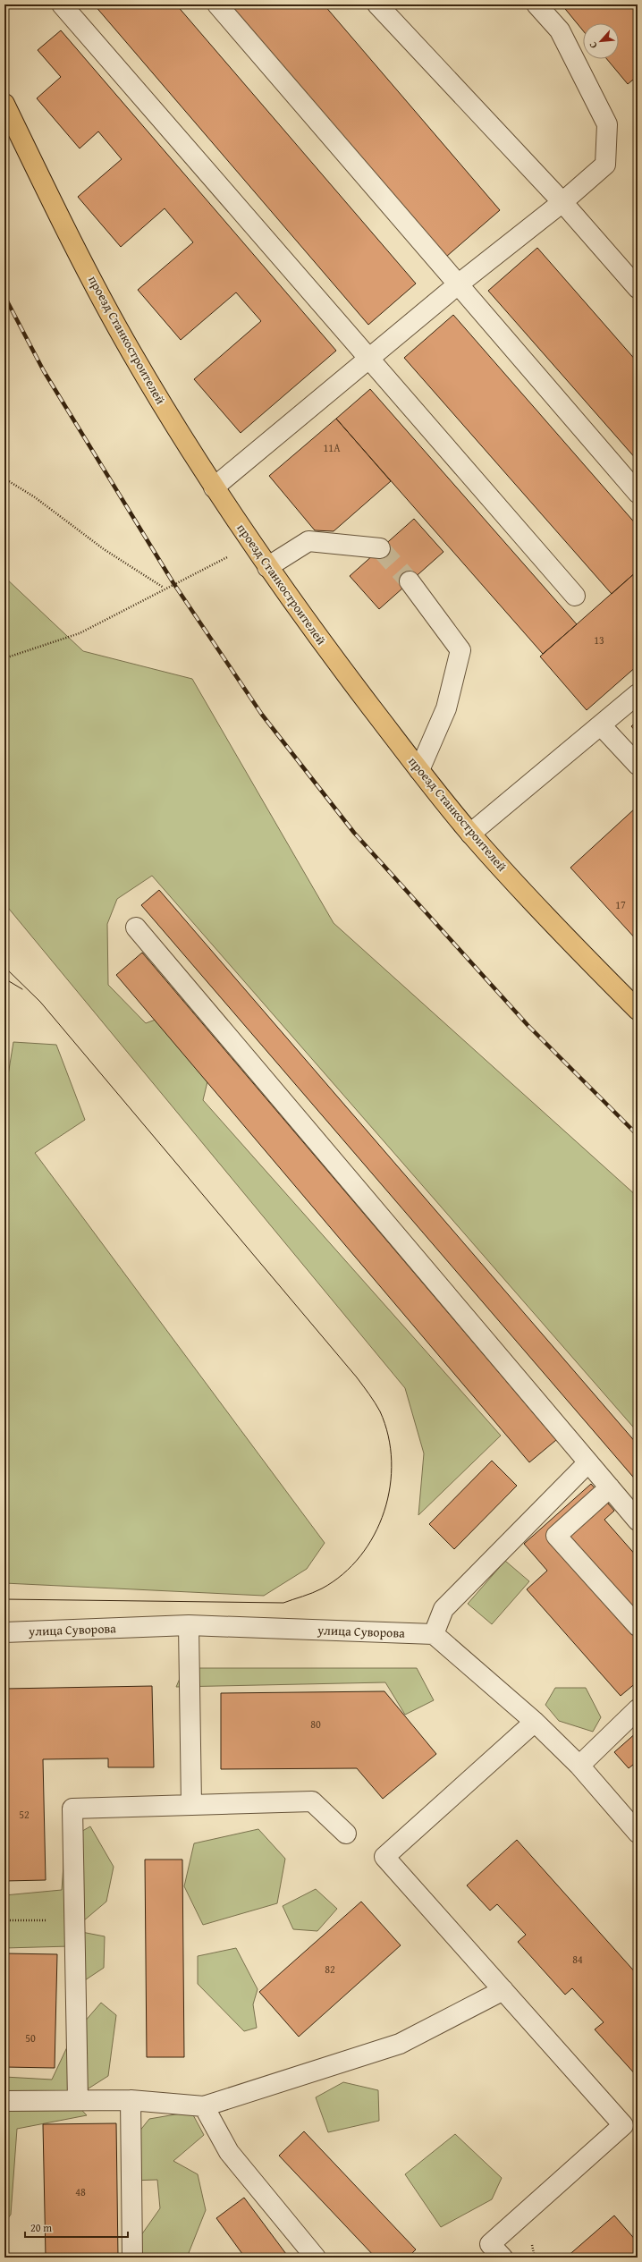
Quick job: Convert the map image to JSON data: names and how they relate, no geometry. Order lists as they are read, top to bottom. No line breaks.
{"streets":{"main road":["проезд Станкостроителей"],"street":["улица Суворова"]},"house_numbers":["11А","13","17","80","52","84","82","50","48"],"scale_bar":"20 m","north":"bottom left"}
